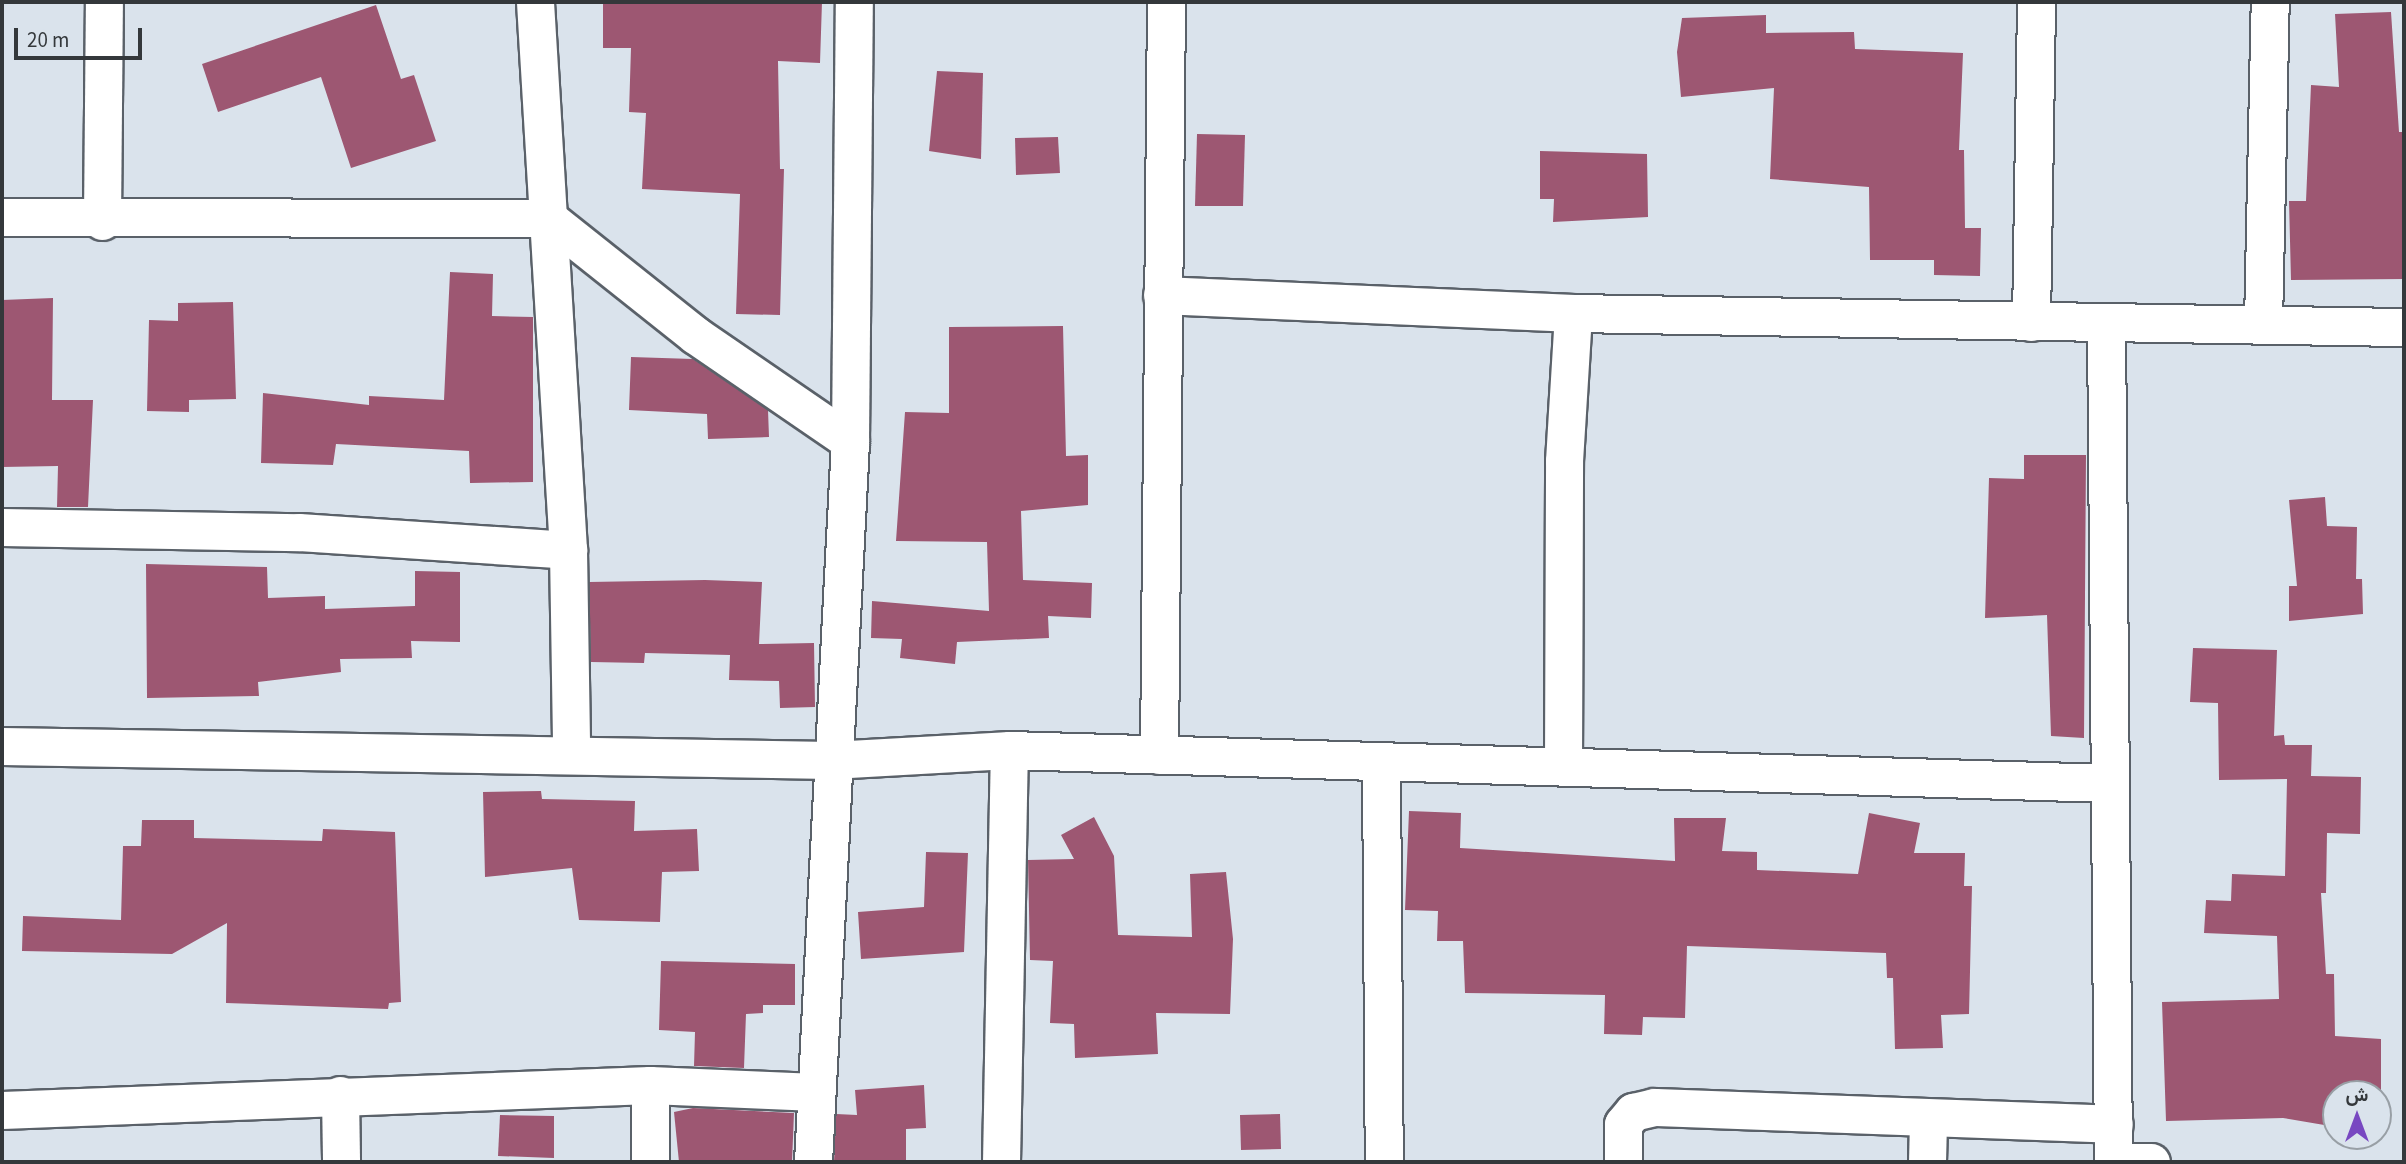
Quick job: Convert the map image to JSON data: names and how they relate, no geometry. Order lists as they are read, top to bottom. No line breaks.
{"scale_bar":"20 m","north":"top"}
